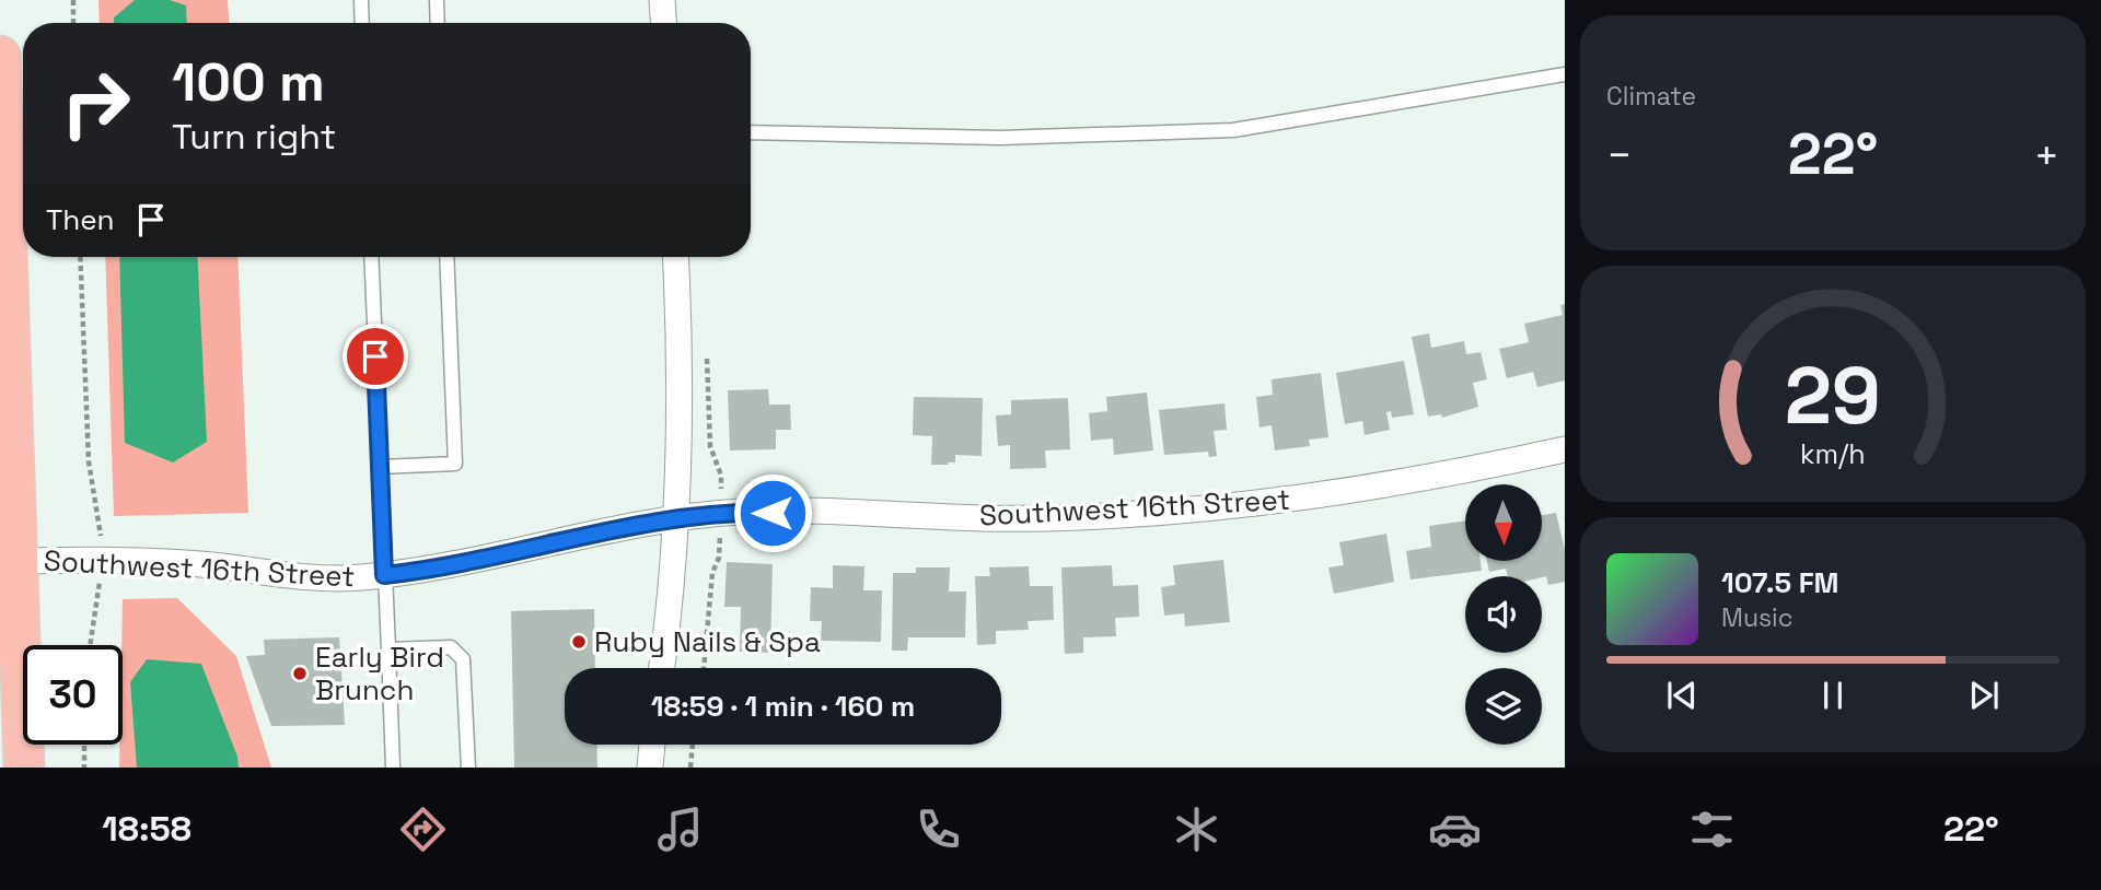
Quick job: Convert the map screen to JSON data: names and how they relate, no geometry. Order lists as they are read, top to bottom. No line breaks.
{"streets":{"street":["Southwest 16th Street"]},"places":["Ruby Nails & Spa","Early Bird Brunch"],"north":"bottom","page":{"tile":"Climate","turn":["100 m","Turn right"],"heat":["−","22°","+"],"then":"Then","song":["107.5 FM","Music"],"limit":"30","trip":"18:59 · 1 min · 160 m","tabs":["18:58","22°"],"gauge":["29","km/h"]}}
